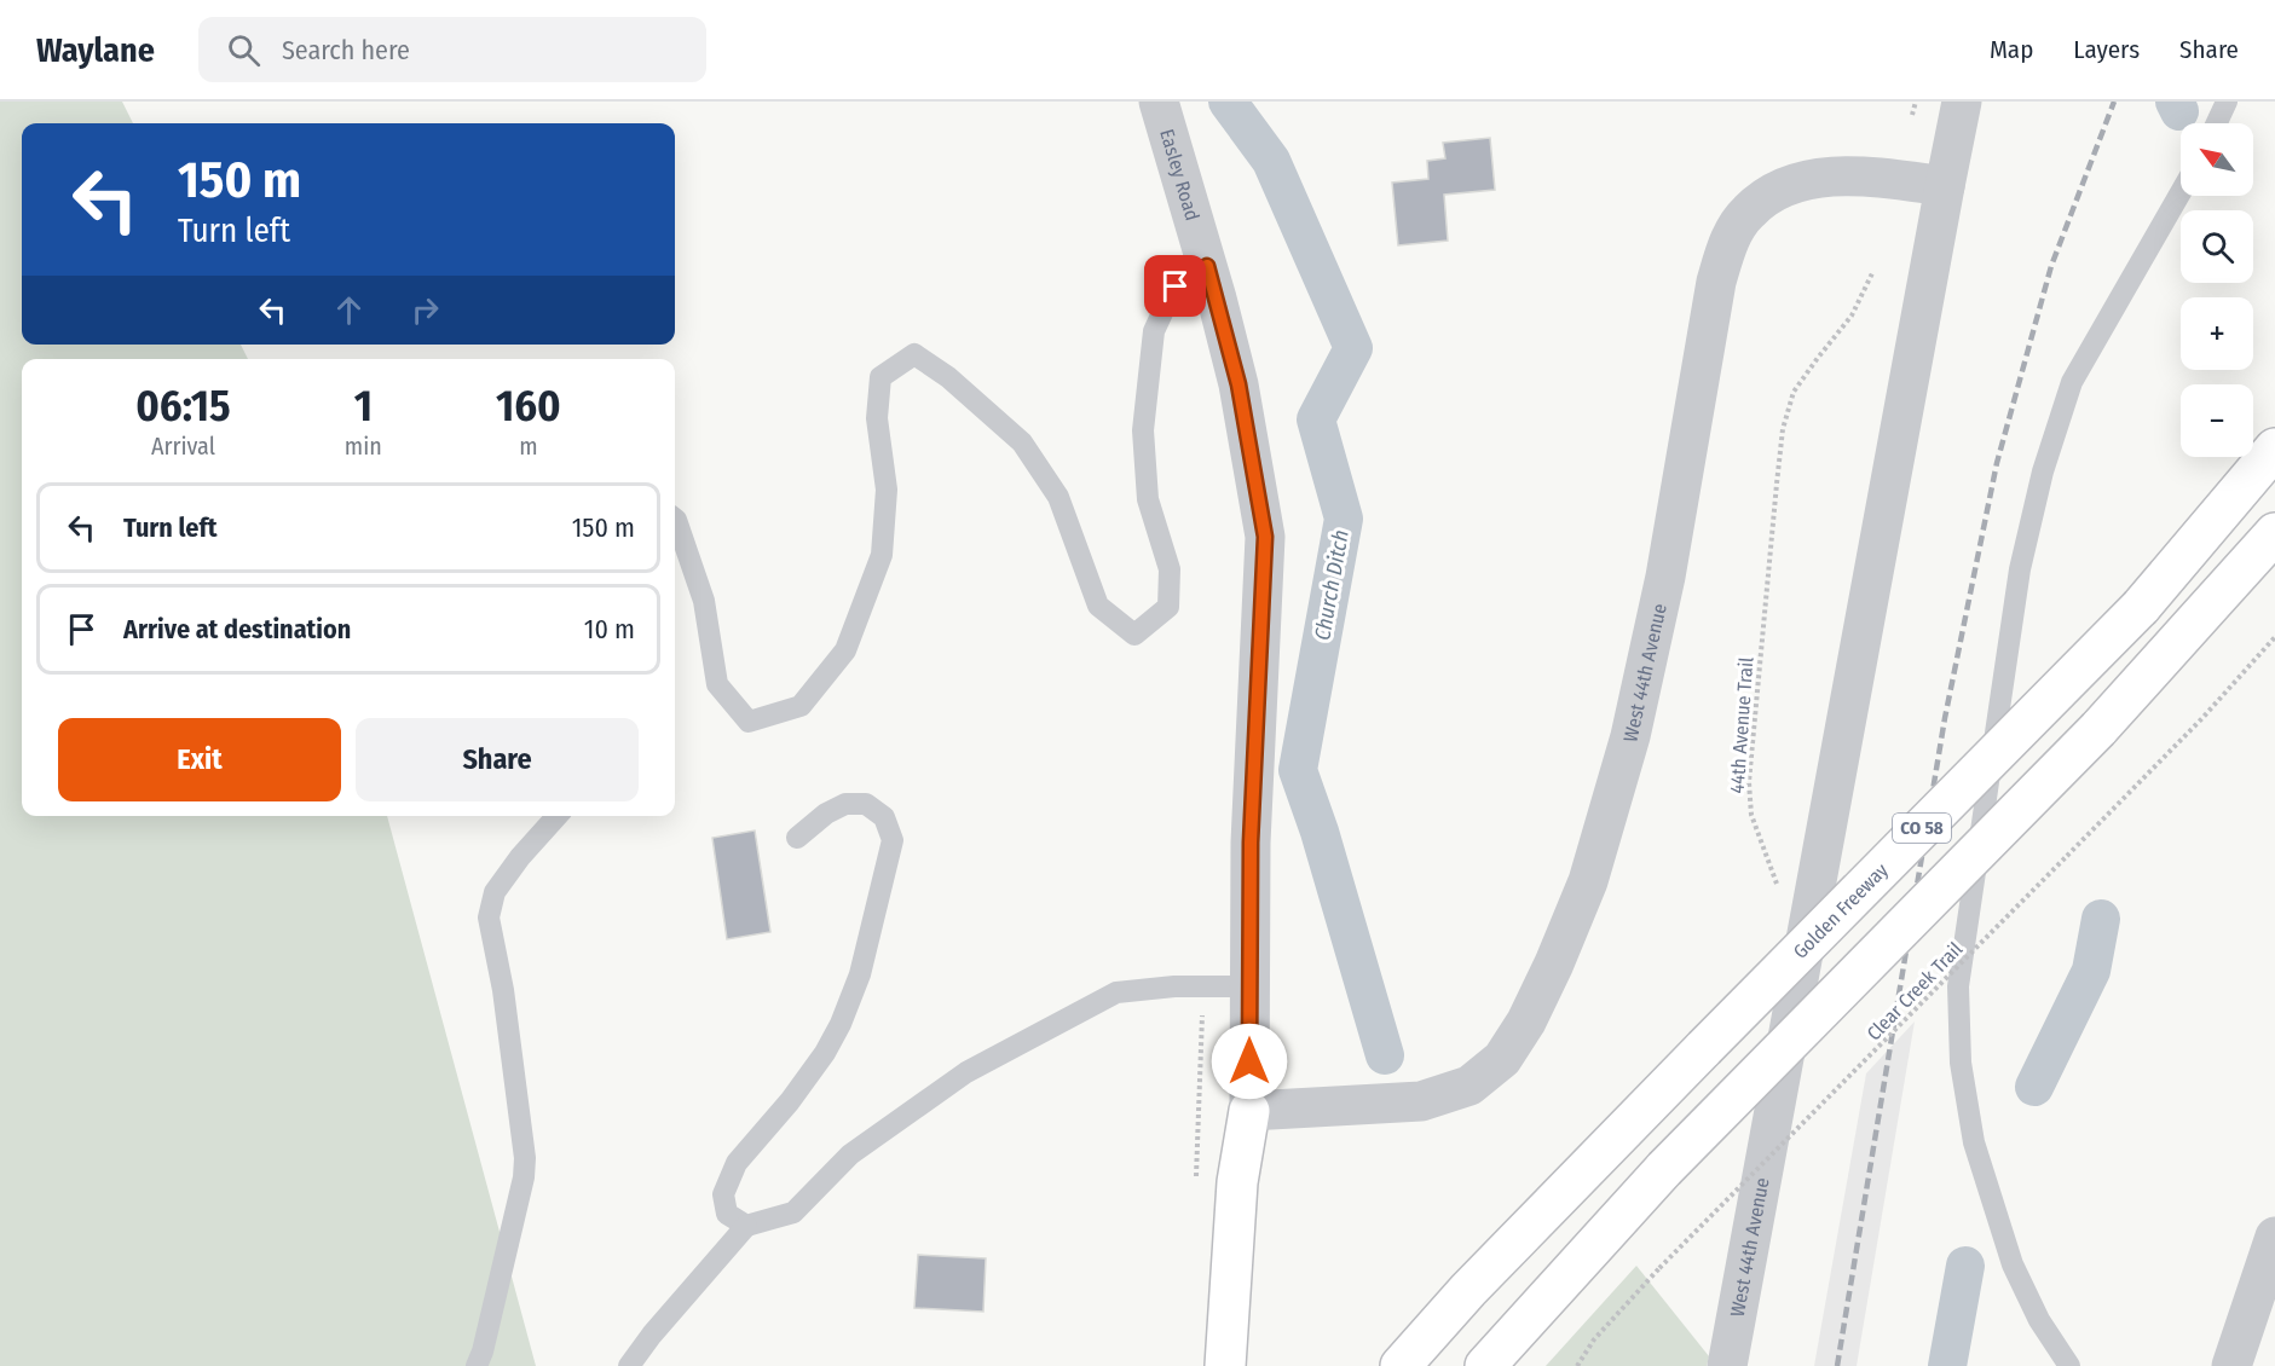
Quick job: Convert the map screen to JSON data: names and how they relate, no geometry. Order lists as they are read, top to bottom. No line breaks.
{"streets":{"highway":["CO 58","Golden Freeway"],"street":["Easley Road","West 44th Avenue"],"path":["44th Avenue Trail","Clear Creek Trail"]},"crossings":[["Easley Road","West 44th Avenue"]],"water":["Church Ditch"],"north":"top left","page":{"header":"Waylane","search":"Search here","nav":["Map","Layers","Share"],"map_buttons":["+","−"],"turn":["150 m","Turn left"],"eta":["06:15","Arrival","1","min","160","m"],"list":[{"name":"Turn left","value":"150 m"},{"name":"Arrive at destination","value":"10 m"}],"buttons":["Exit","Share"]}}
